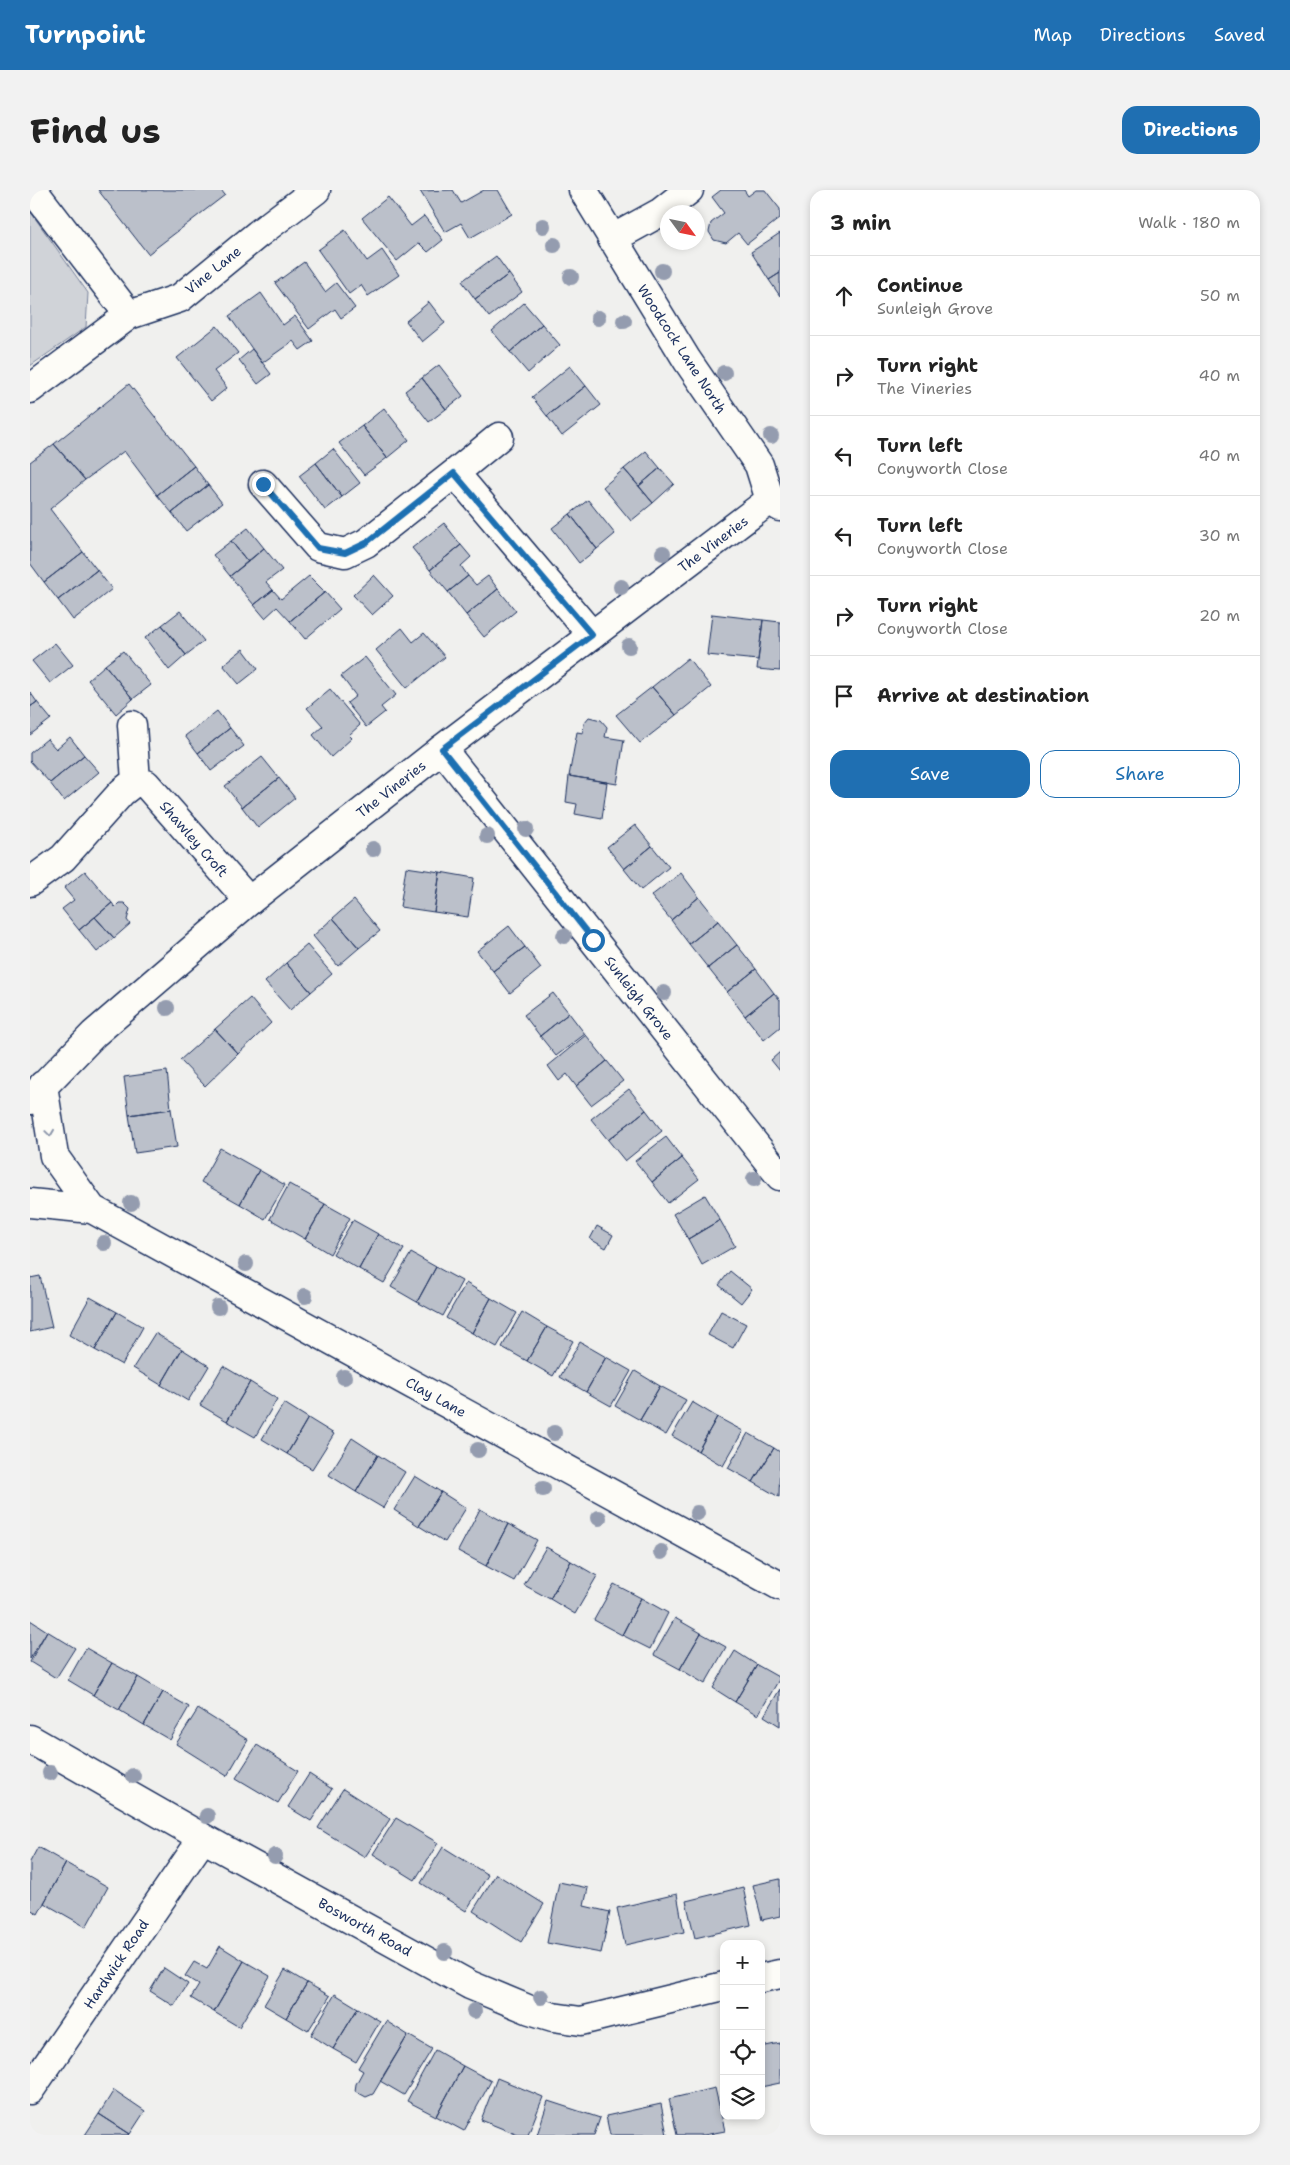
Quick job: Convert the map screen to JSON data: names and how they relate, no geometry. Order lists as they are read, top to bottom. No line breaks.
{"streets":{"street":["Vine Lane","Woodcock Lane North","The Vineries","Shawley Croft","Sunleigh Grove","Clay Lane","Bosworth Road","Hardwick Road"]},"crossings":[["Woodcock Lane North","The Vineries"],["The Vineries","Shawley Croft"],["The Vineries","Sunleigh Grove"],["The Vineries","Clay Lane"],["Bosworth Road","Hardwick Road"]],"north":"bottom right","page":{"header":"Turnpoint","nav":["Map","Directions","Saved"],"buttons":["Directions",["Save","Share"]],"title":"Find us","heading":["3 min","Walk · 180 m"],"list":[["Continue","Sunleigh Grove","50 m"],["Turn right","The Vineries","40 m"],["Turn left","Conyworth Close","40 m"],["Turn left","Conyworth Close","30 m"],["Turn right","Conyworth Close","20 m"],"Arrive at destination"],"map_buttons":["+","−"]}}
